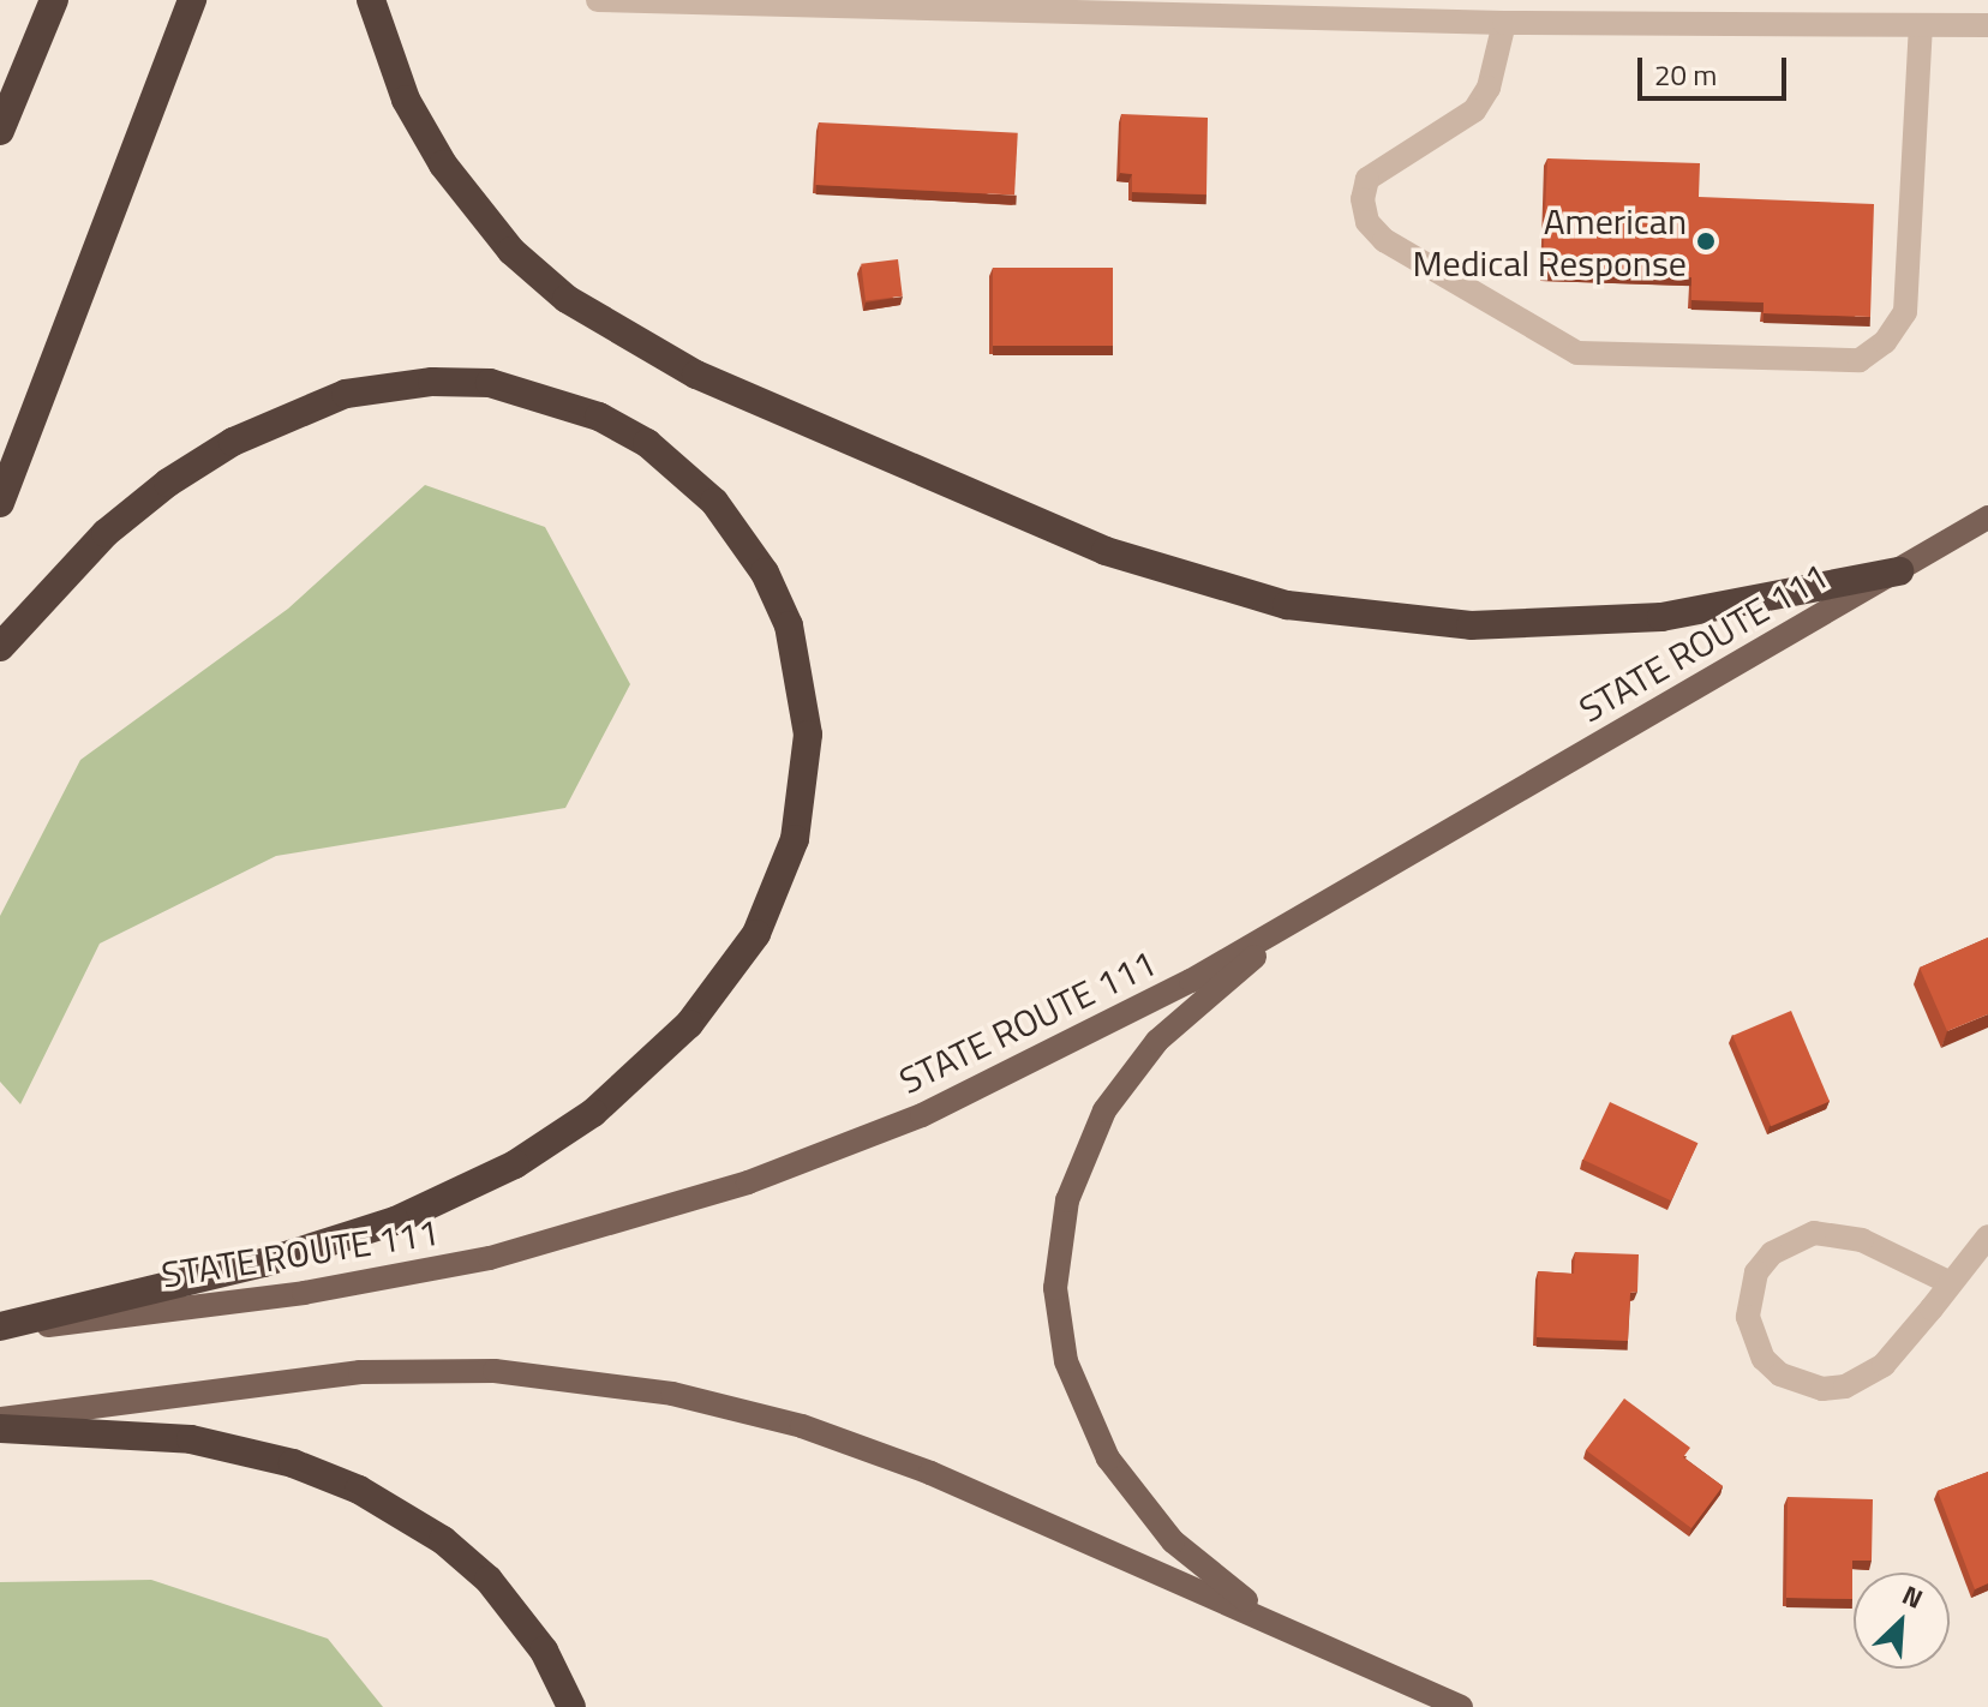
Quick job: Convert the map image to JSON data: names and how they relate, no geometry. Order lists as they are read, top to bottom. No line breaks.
{"streets":{"main road":["STATE ROUTE 111"]},"places":["American Medical Response"],"scale_bar":"20 m","north":"top right"}
